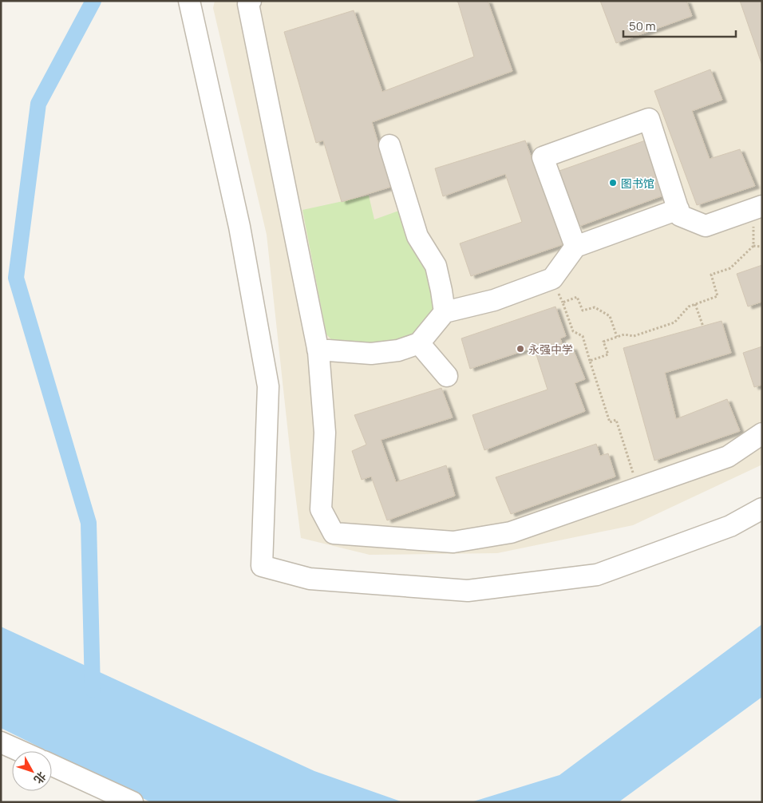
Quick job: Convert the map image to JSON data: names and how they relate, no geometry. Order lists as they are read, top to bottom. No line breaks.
{"places":["图书馆","永强中学"],"scale_bar":"50 m","north":"bottom right"}
